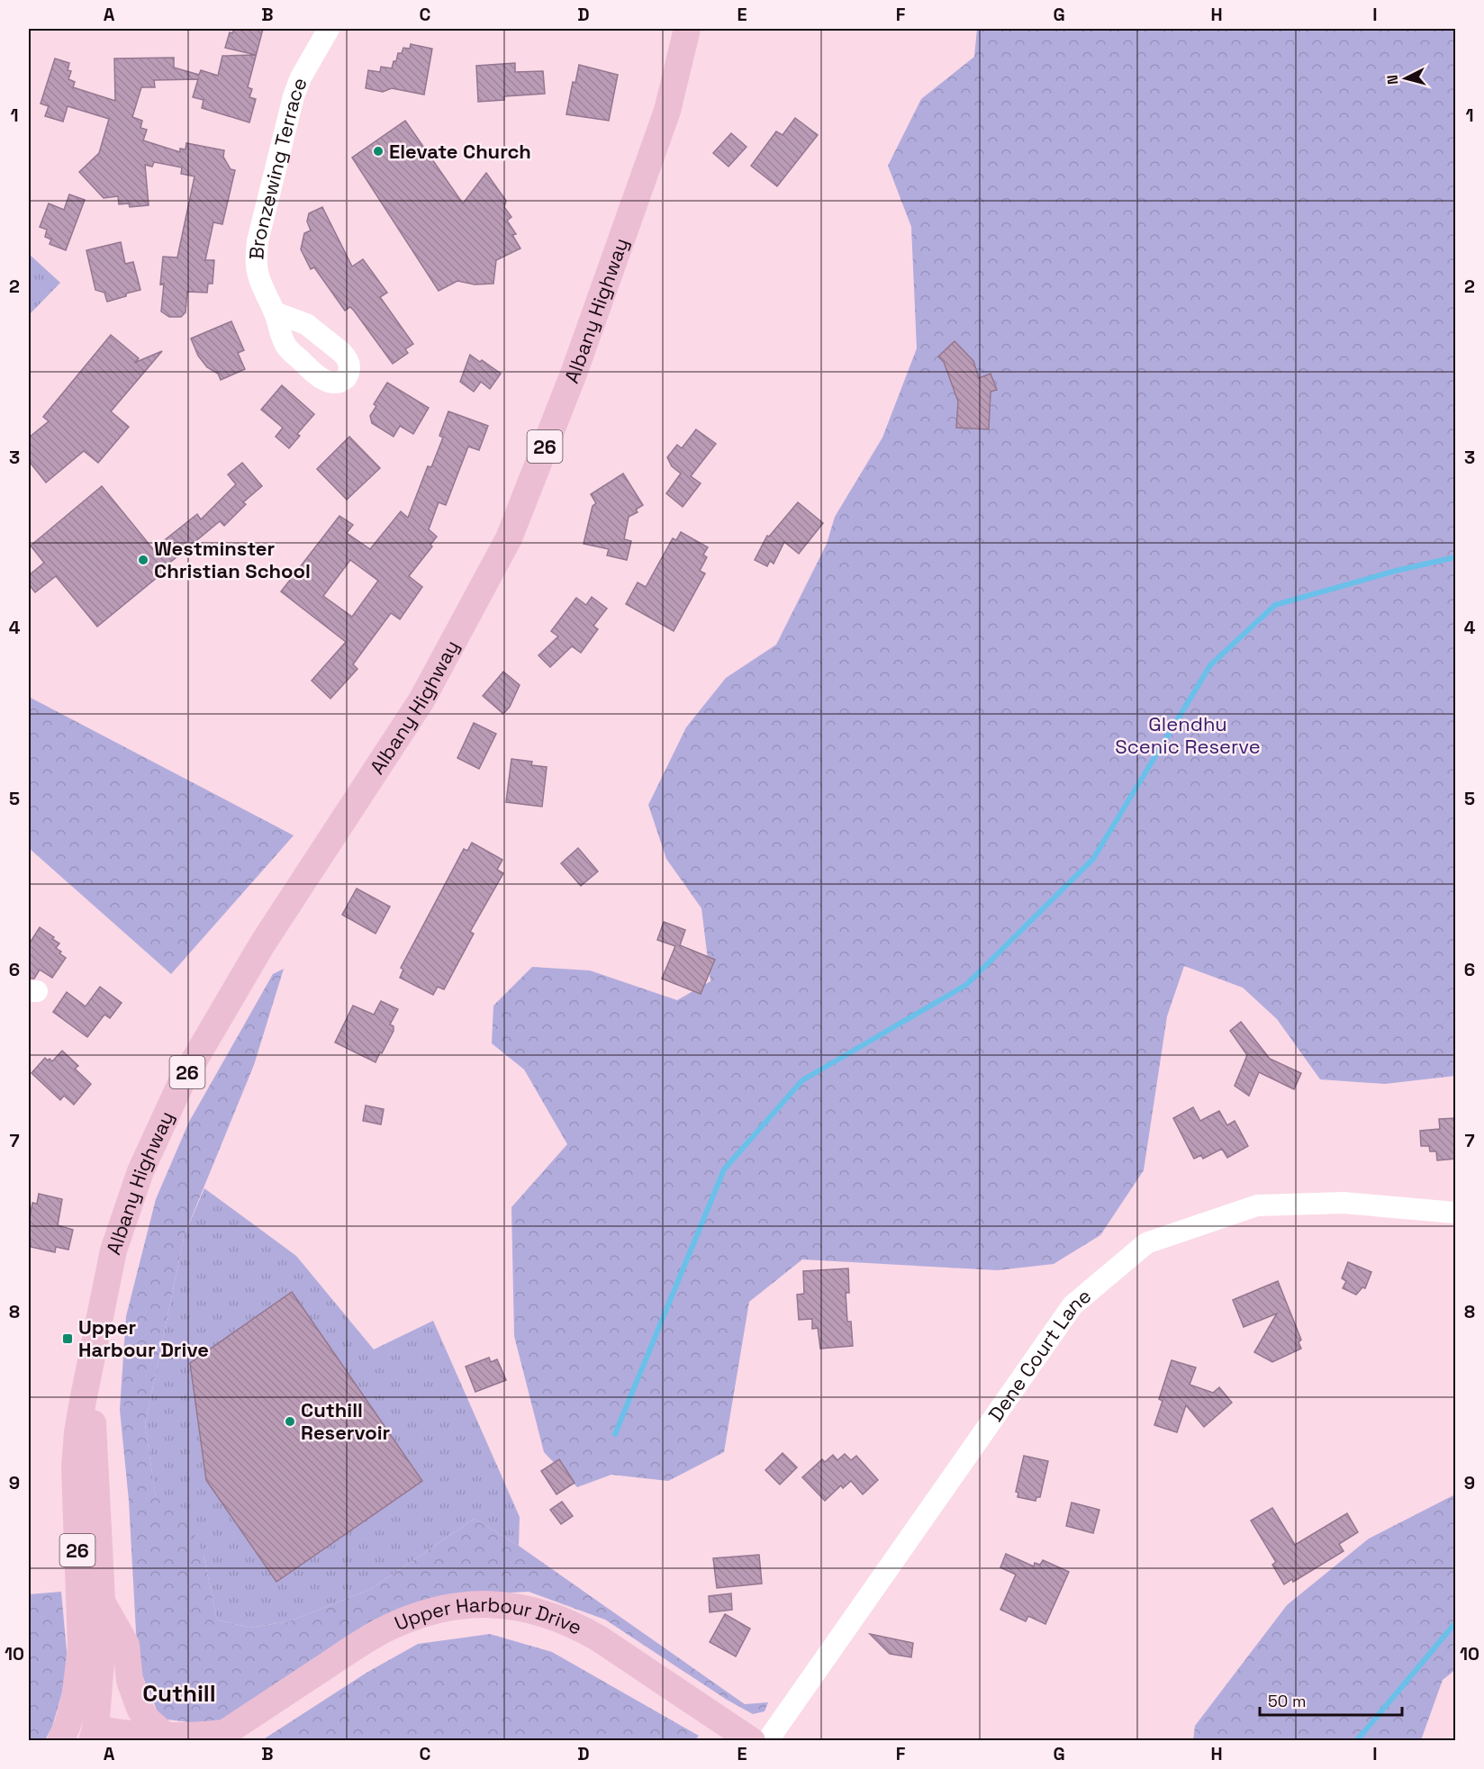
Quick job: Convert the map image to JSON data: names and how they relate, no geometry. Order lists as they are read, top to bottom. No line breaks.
{"streets":{"main road":["Albany Highway","26","Upper Harbour Drive"],"street":["Bronzewing Terrace","Dene Court Lane"]},"crossings":[["Albany Highway","Upper Harbour Drive"]],"districts":["Cuthill"],"parks":["Glendhu Scenic Reserve"],"places":{"other":["Elevate Church","Westminster Christian School","Cuthill Reservoir"],"transit":["Upper Harbour Drive"]},"scale_bar":"50 m","north":"left","grid":{"columns":["A","B","C","D","E","F","G","H","I"],"rows":["1","2","3","4","5","6","7","8","9","10"]}}
